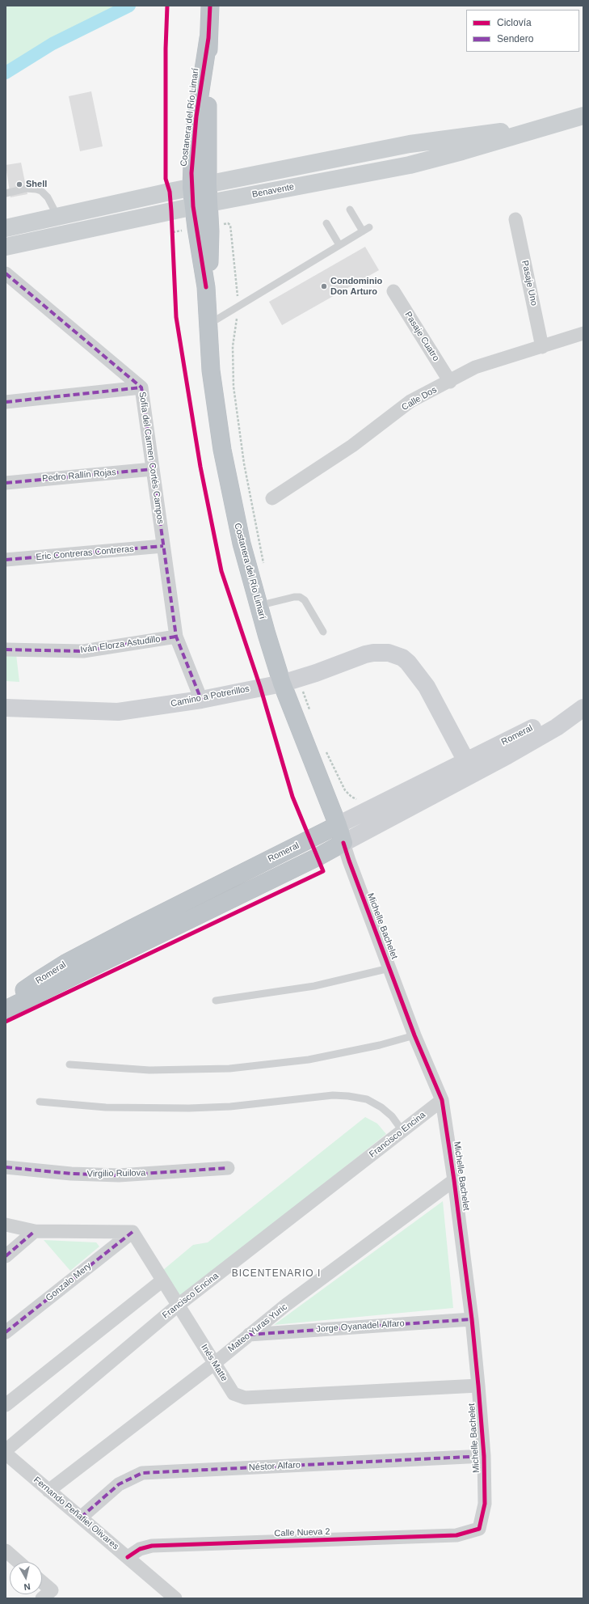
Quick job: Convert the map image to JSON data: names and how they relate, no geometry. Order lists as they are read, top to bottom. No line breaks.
{"streets":{"highway":["Costanera del Río Limarí","Romeral"],"main road":["Benavente","Camino a Potrerillos"],"street":["Pasaje Uno","Pasaje Cuatro","Calle Dos","Sofía del Carmen Cortés Campos","Pedro Rallín Rojas","Eric Contreras Contreras","Iván Elorza Astudillo","Michelle Bachelet","Francisco Encina","Virgilio Ruilova","Gonzalo Mery","Jorge Oyanadel Alfaro","Mateo Yuras Yuric","Inés Matte","Néstor Alfaro","Fernando Peñafiel Olivares","Calle Nueva 2"]},"crossings":[["Costanera del Río Limarí","Benavente"],["Costanera del Río Limarí","Camino a Potrerillos"],["Costanera del Río Limarí","Romeral"],["Costanera del Río Limarí","Michelle Bachelet"],["Pasaje Uno","Calle Dos"],["Pasaje Cuatro","Calle Dos"],["Sofía del Carmen Cortés Campos","Pedro Rallín Rojas"],["Sofía del Carmen Cortés Campos","Eric Contreras Contreras"],["Sofía del Carmen Cortés Campos","Iván Elorza Astudillo"],["Sofía del Carmen Cortés Campos","Camino a Potrerillos"],["Camino a Potrerillos","Romeral"],["Romeral","Michelle Bachelet"],["Michelle Bachelet","Francisco Encina"],["Michelle Bachelet","Jorge Oyanadel Alfaro"],["Michelle Bachelet","Mateo Yuras Yuric"],["Michelle Bachelet","Inés Matte"],["Michelle Bachelet","Néstor Alfaro"],["Michelle Bachelet","Calle Nueva 2"],["Francisco Encina","Inés Matte"],["Gonzalo Mery","Inés Matte"],["Jorge Oyanadel Alfaro","Mateo Yuras Yuric"],["Mateo Yuras Yuric","Inés Matte"],["Mateo Yuras Yuric","Fernando Peñafiel Olivares"],["Néstor Alfaro","Fernando Peñafiel Olivares"],["Fernando Peñafiel Olivares","Calle Nueva 2"]],"districts":["BICENTENARIO I"],"places":["Shell","Condominio Don Arturo"],"legend":["Ciclovía","Sendero"],"north":"bottom"}
